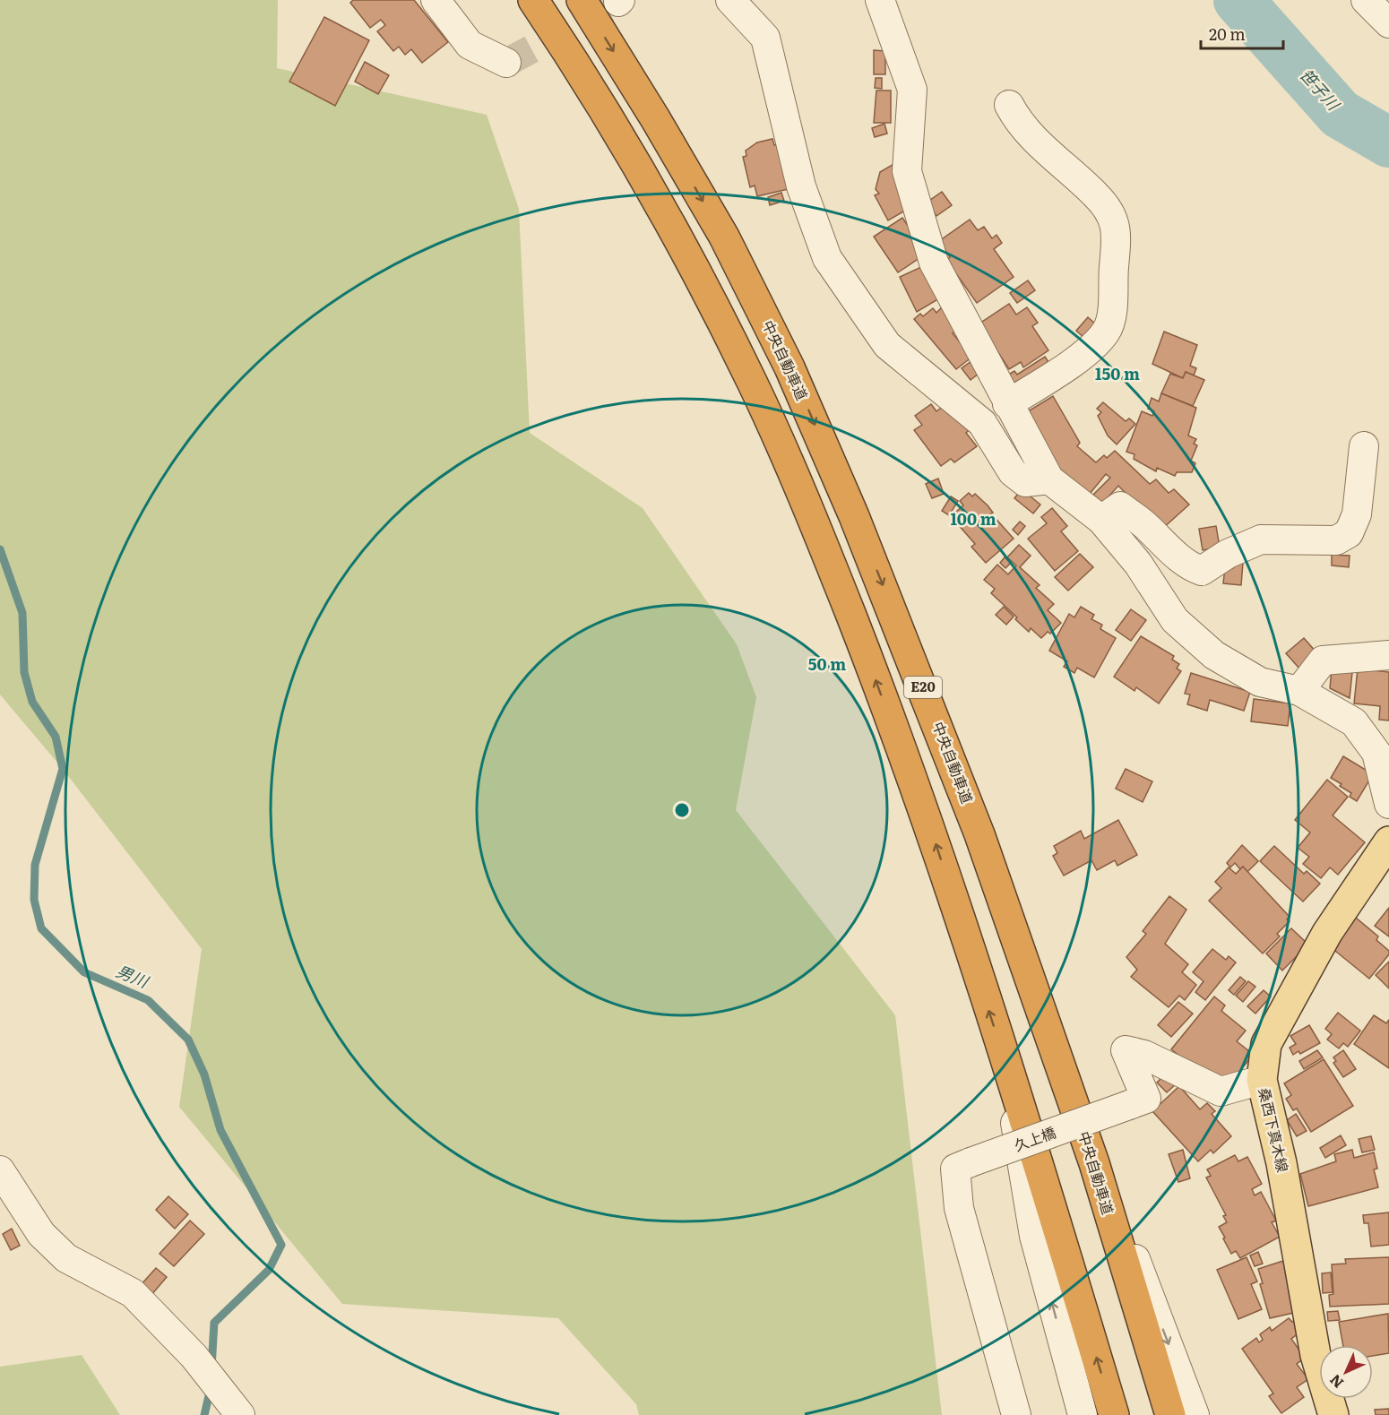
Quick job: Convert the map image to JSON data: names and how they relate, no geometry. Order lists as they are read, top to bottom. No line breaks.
{"streets":{"highway":["中央自動車道","E20"],"main road":["桑西下真木線"],"street":["久上橋"]},"crossings":[["桑西下真木線","久上橋"]],"water":["笹子川","男川"],"scale_bar":"20 m","north":"bottom left","rings":["150 m","100 m","50 m"]}
